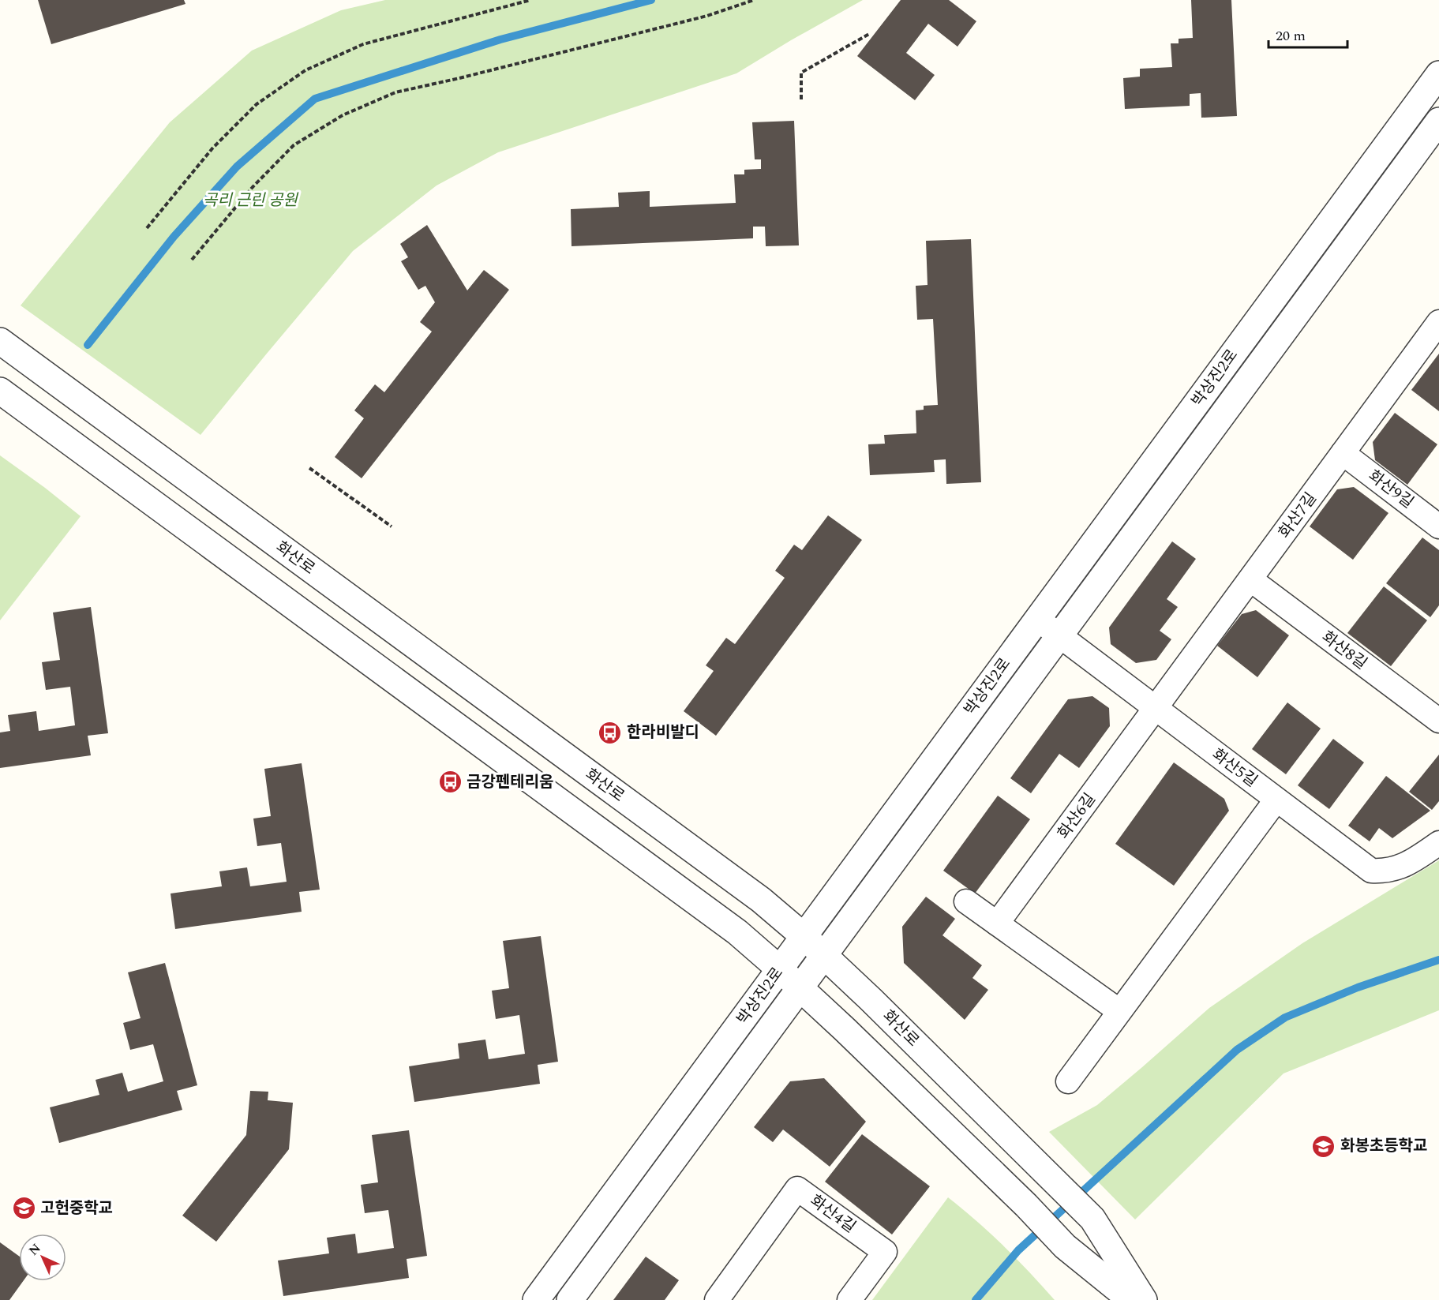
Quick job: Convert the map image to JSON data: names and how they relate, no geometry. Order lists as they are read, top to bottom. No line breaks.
{"streets":{"street":["박상진2로","화산9길","화산7길","화산로","화산8길","화산5길","화산6길","화산4길"]},"crossings":[["박상진2로","화산로"],["박상진2로","화산5길"],["화산9길","화산7길"],["화산7길","화산8길"],["화산7길","화산5길"],["화산7길","화산6길"],["화산5길","화산6길"]],"parks":["곡리 근린 공원"],"places":{"bus stop":["한라비발디","금강펜테리움"],"school or university":["화봉초등학교","고헌중학교"]},"scale_bar":"20 m","north":"top left"}
